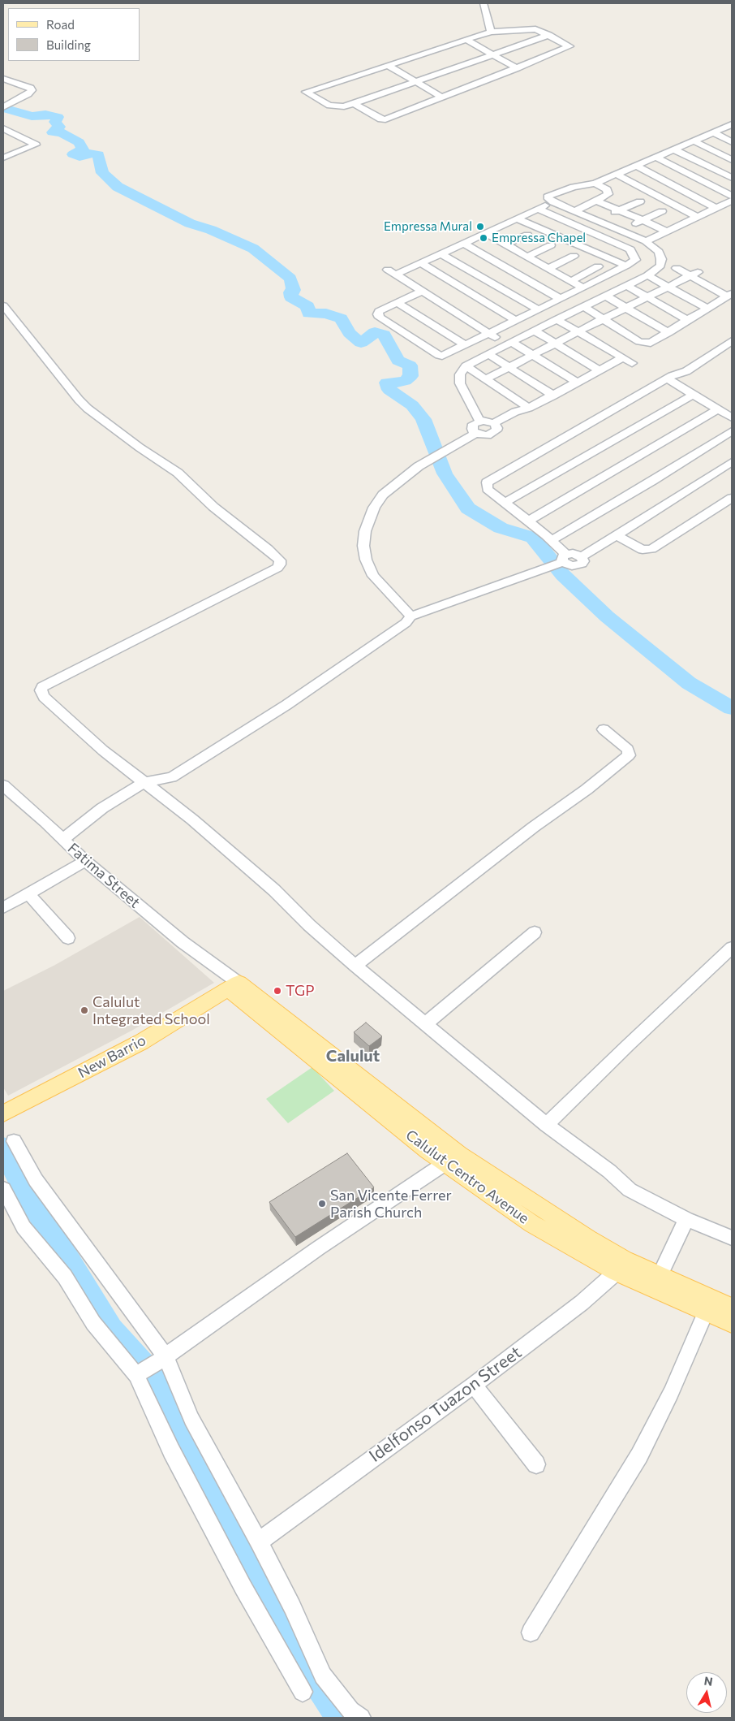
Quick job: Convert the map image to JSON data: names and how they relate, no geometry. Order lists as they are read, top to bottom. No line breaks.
{"streets":{"main road":["New Barrio","Calulut Centro Avenue"],"street":["Fatima Street","Idelfonso Tuazon Street"]},"crossings":[["Fatima Street","New Barrio"],["Fatima Street","Calulut Centro Avenue"],["New Barrio","Calulut Centro Avenue"],["Calulut Centro Avenue","Idelfonso Tuazon Street"]],"districts":["Calulut"],"places":["Empressa Mural","Empressa Chapel","TGP","Calulut Integrated School","San Vicente Ferrer Parish Church"],"legend":["Road","Building"],"north":"top"}
